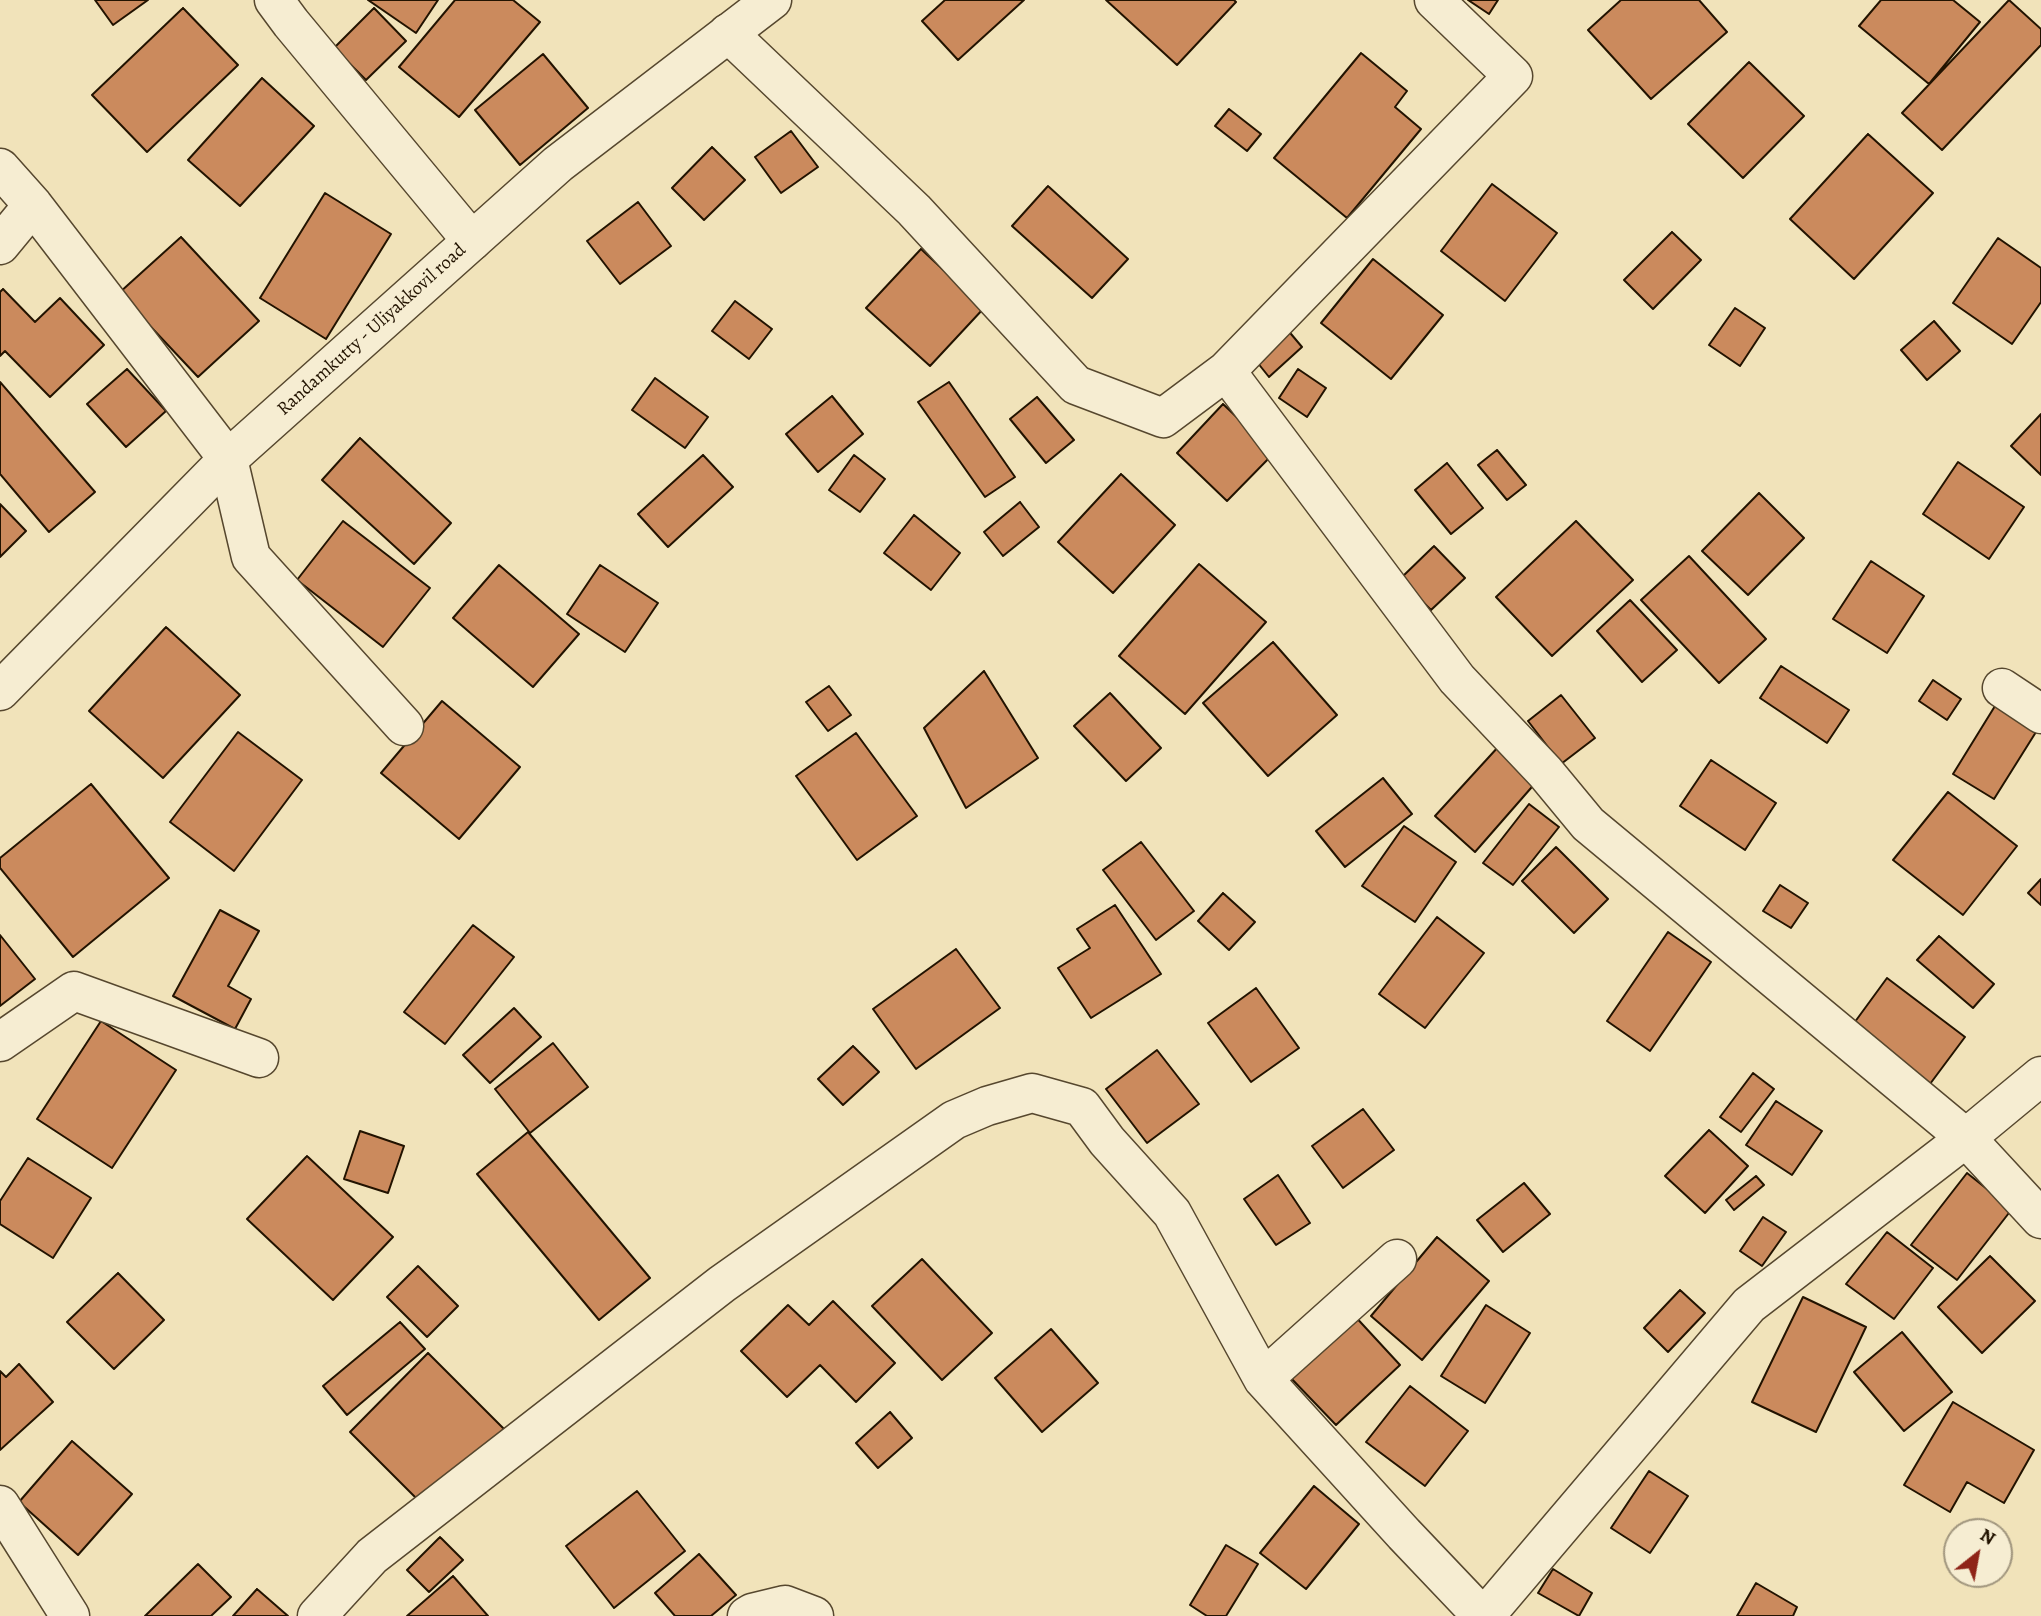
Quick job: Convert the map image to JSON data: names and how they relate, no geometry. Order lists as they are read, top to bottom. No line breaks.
{"streets":{"street":["Randamkutty - Uliyakkovil road"]},"north":"top right"}
